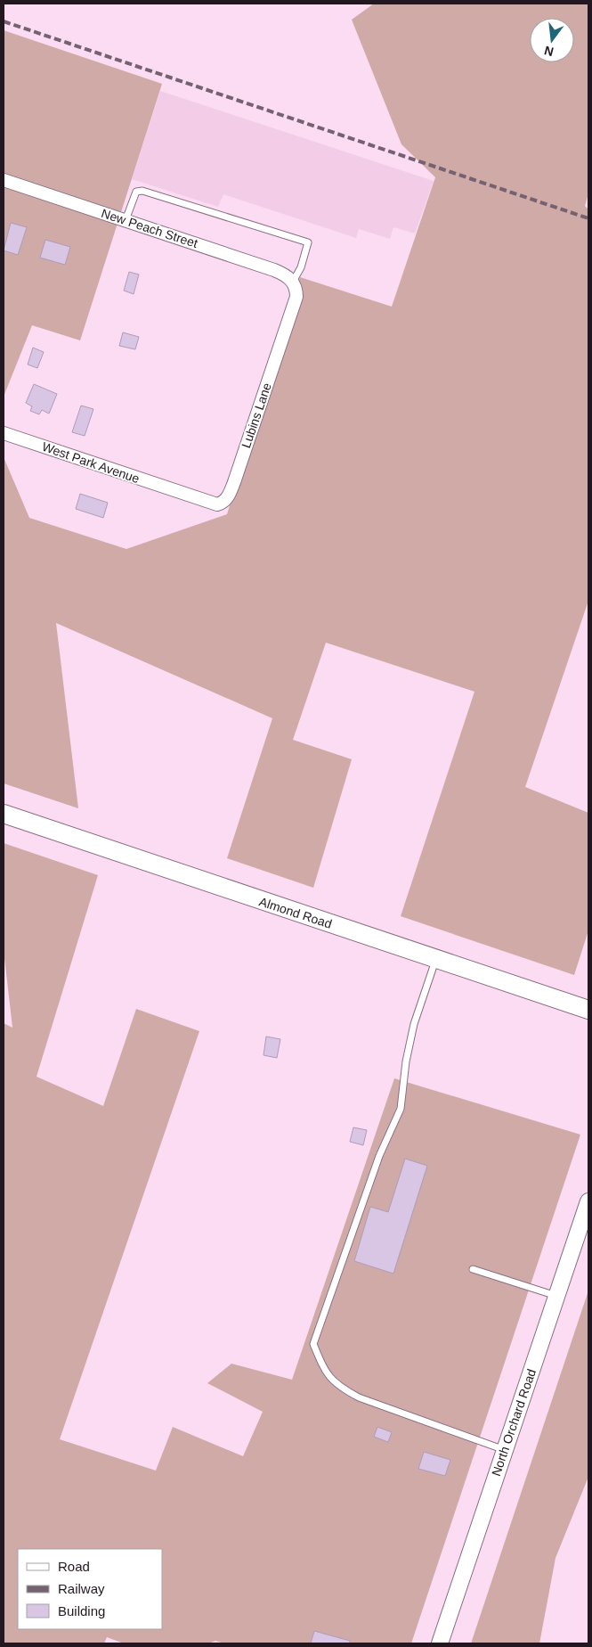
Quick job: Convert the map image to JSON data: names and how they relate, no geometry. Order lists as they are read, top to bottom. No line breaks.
{"streets":{"main road":["Almond Road"],"street":["New Peach Street","Lubins Lane","West Park Avenue","North Orchard Road"]},"crossings":[["New Peach Street","Lubins Lane"],["Lubins Lane","West Park Avenue"]],"legend":["Road","Railway","Building"],"north":"bottom"}
